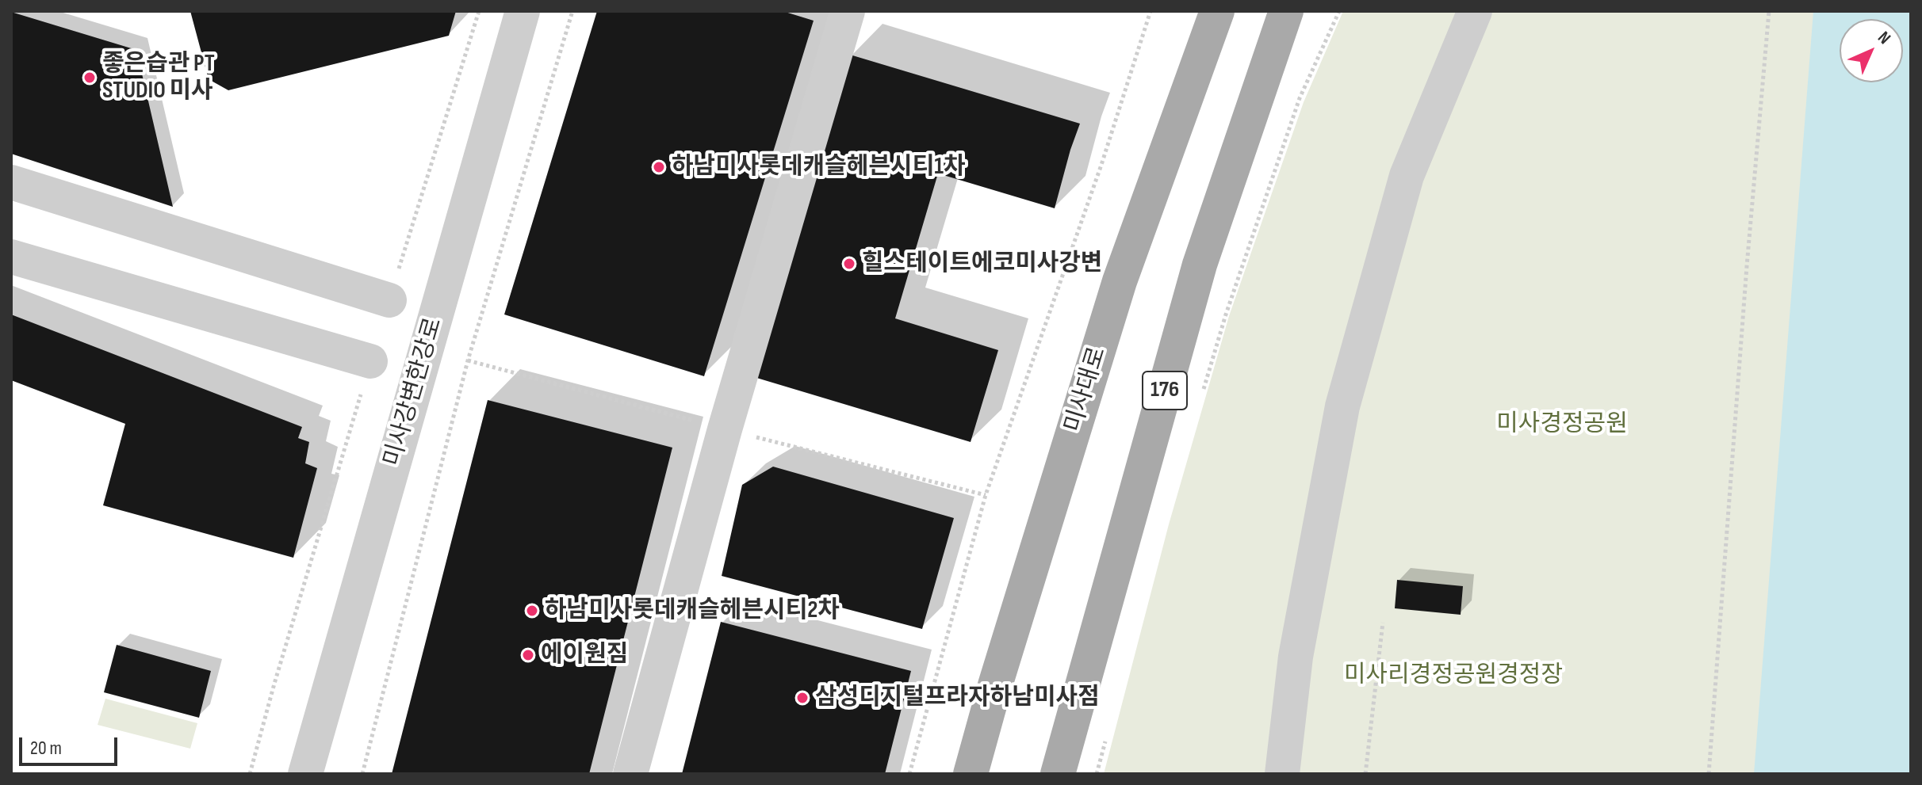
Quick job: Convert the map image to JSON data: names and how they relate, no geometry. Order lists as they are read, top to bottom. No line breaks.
{"streets":{"main road":["미사대로","176"],"street":["미사강변한강로"]},"parks":["미사경정공원","미사리경정공원경정장"],"places":["좋은습관 PT STUDIO 미사","하남미사롯데캐슬헤븐시티1차","힐스테이트에코미사강변","하남미사롯데캐슬헤븐시티2차","에이원짐","삼성디지털프라자하남미사점"],"scale_bar":"20 m","north":"top right"}
